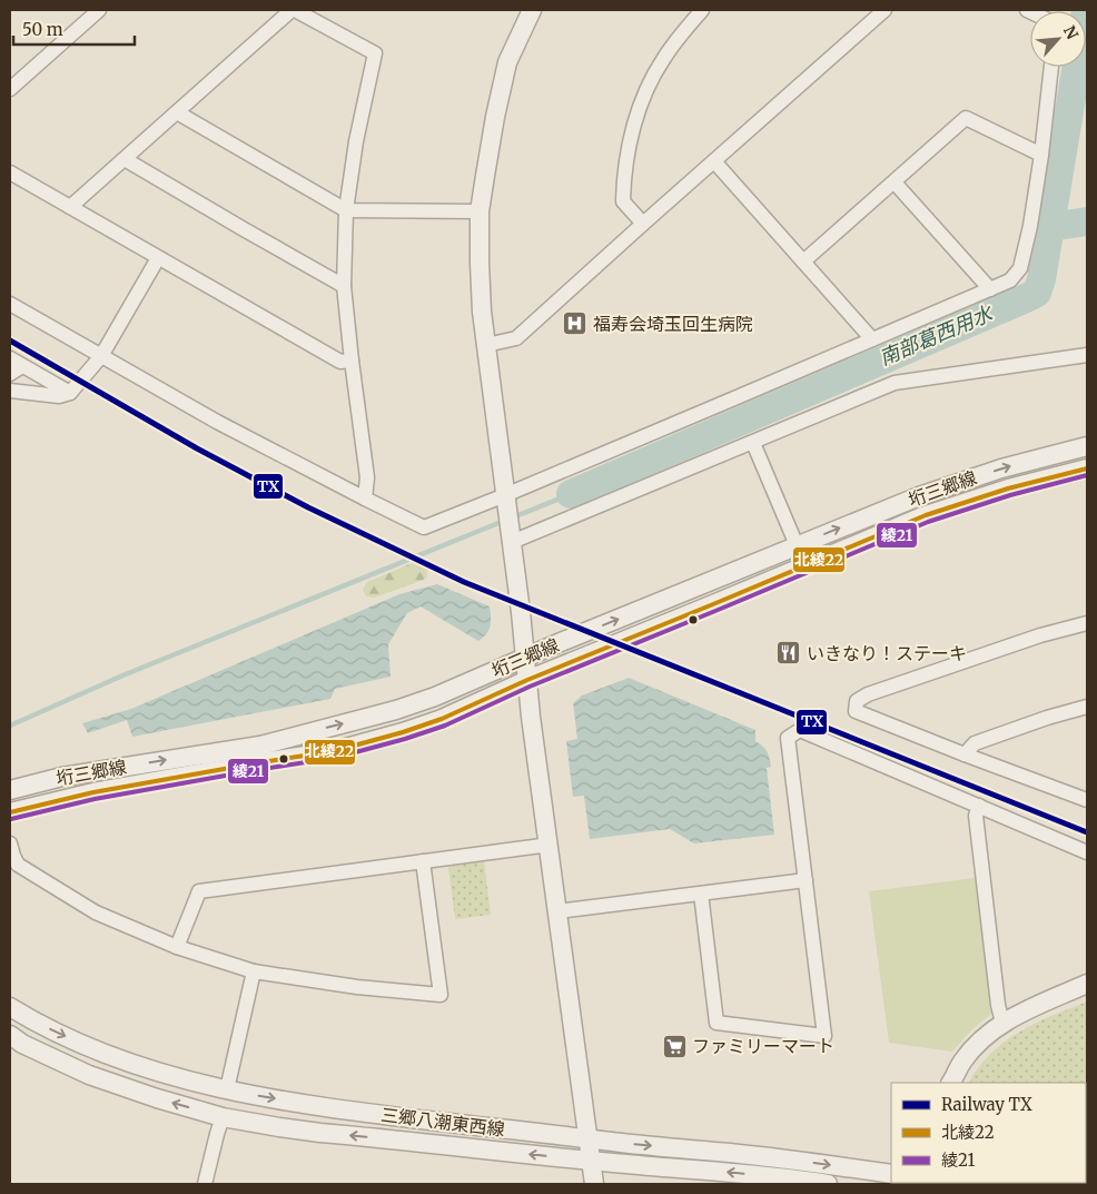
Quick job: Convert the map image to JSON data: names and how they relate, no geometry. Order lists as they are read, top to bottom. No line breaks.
{"streets":{"street":["垳三郷線","三郷八潮東西線"]},"water":["南部葛西用水"],"places":{"hospital":["福寿会埼玉回生病院"],"restaurant":["いきなり！ステーキ"],"supermarket":["ファミリーマート"]},"lines":["rail line TX","transit line 北綾22","transit line 綾21"],"legend":["Railway TX","北綾22","綾21"],"scale_bar":"50 m","north":"top right"}
